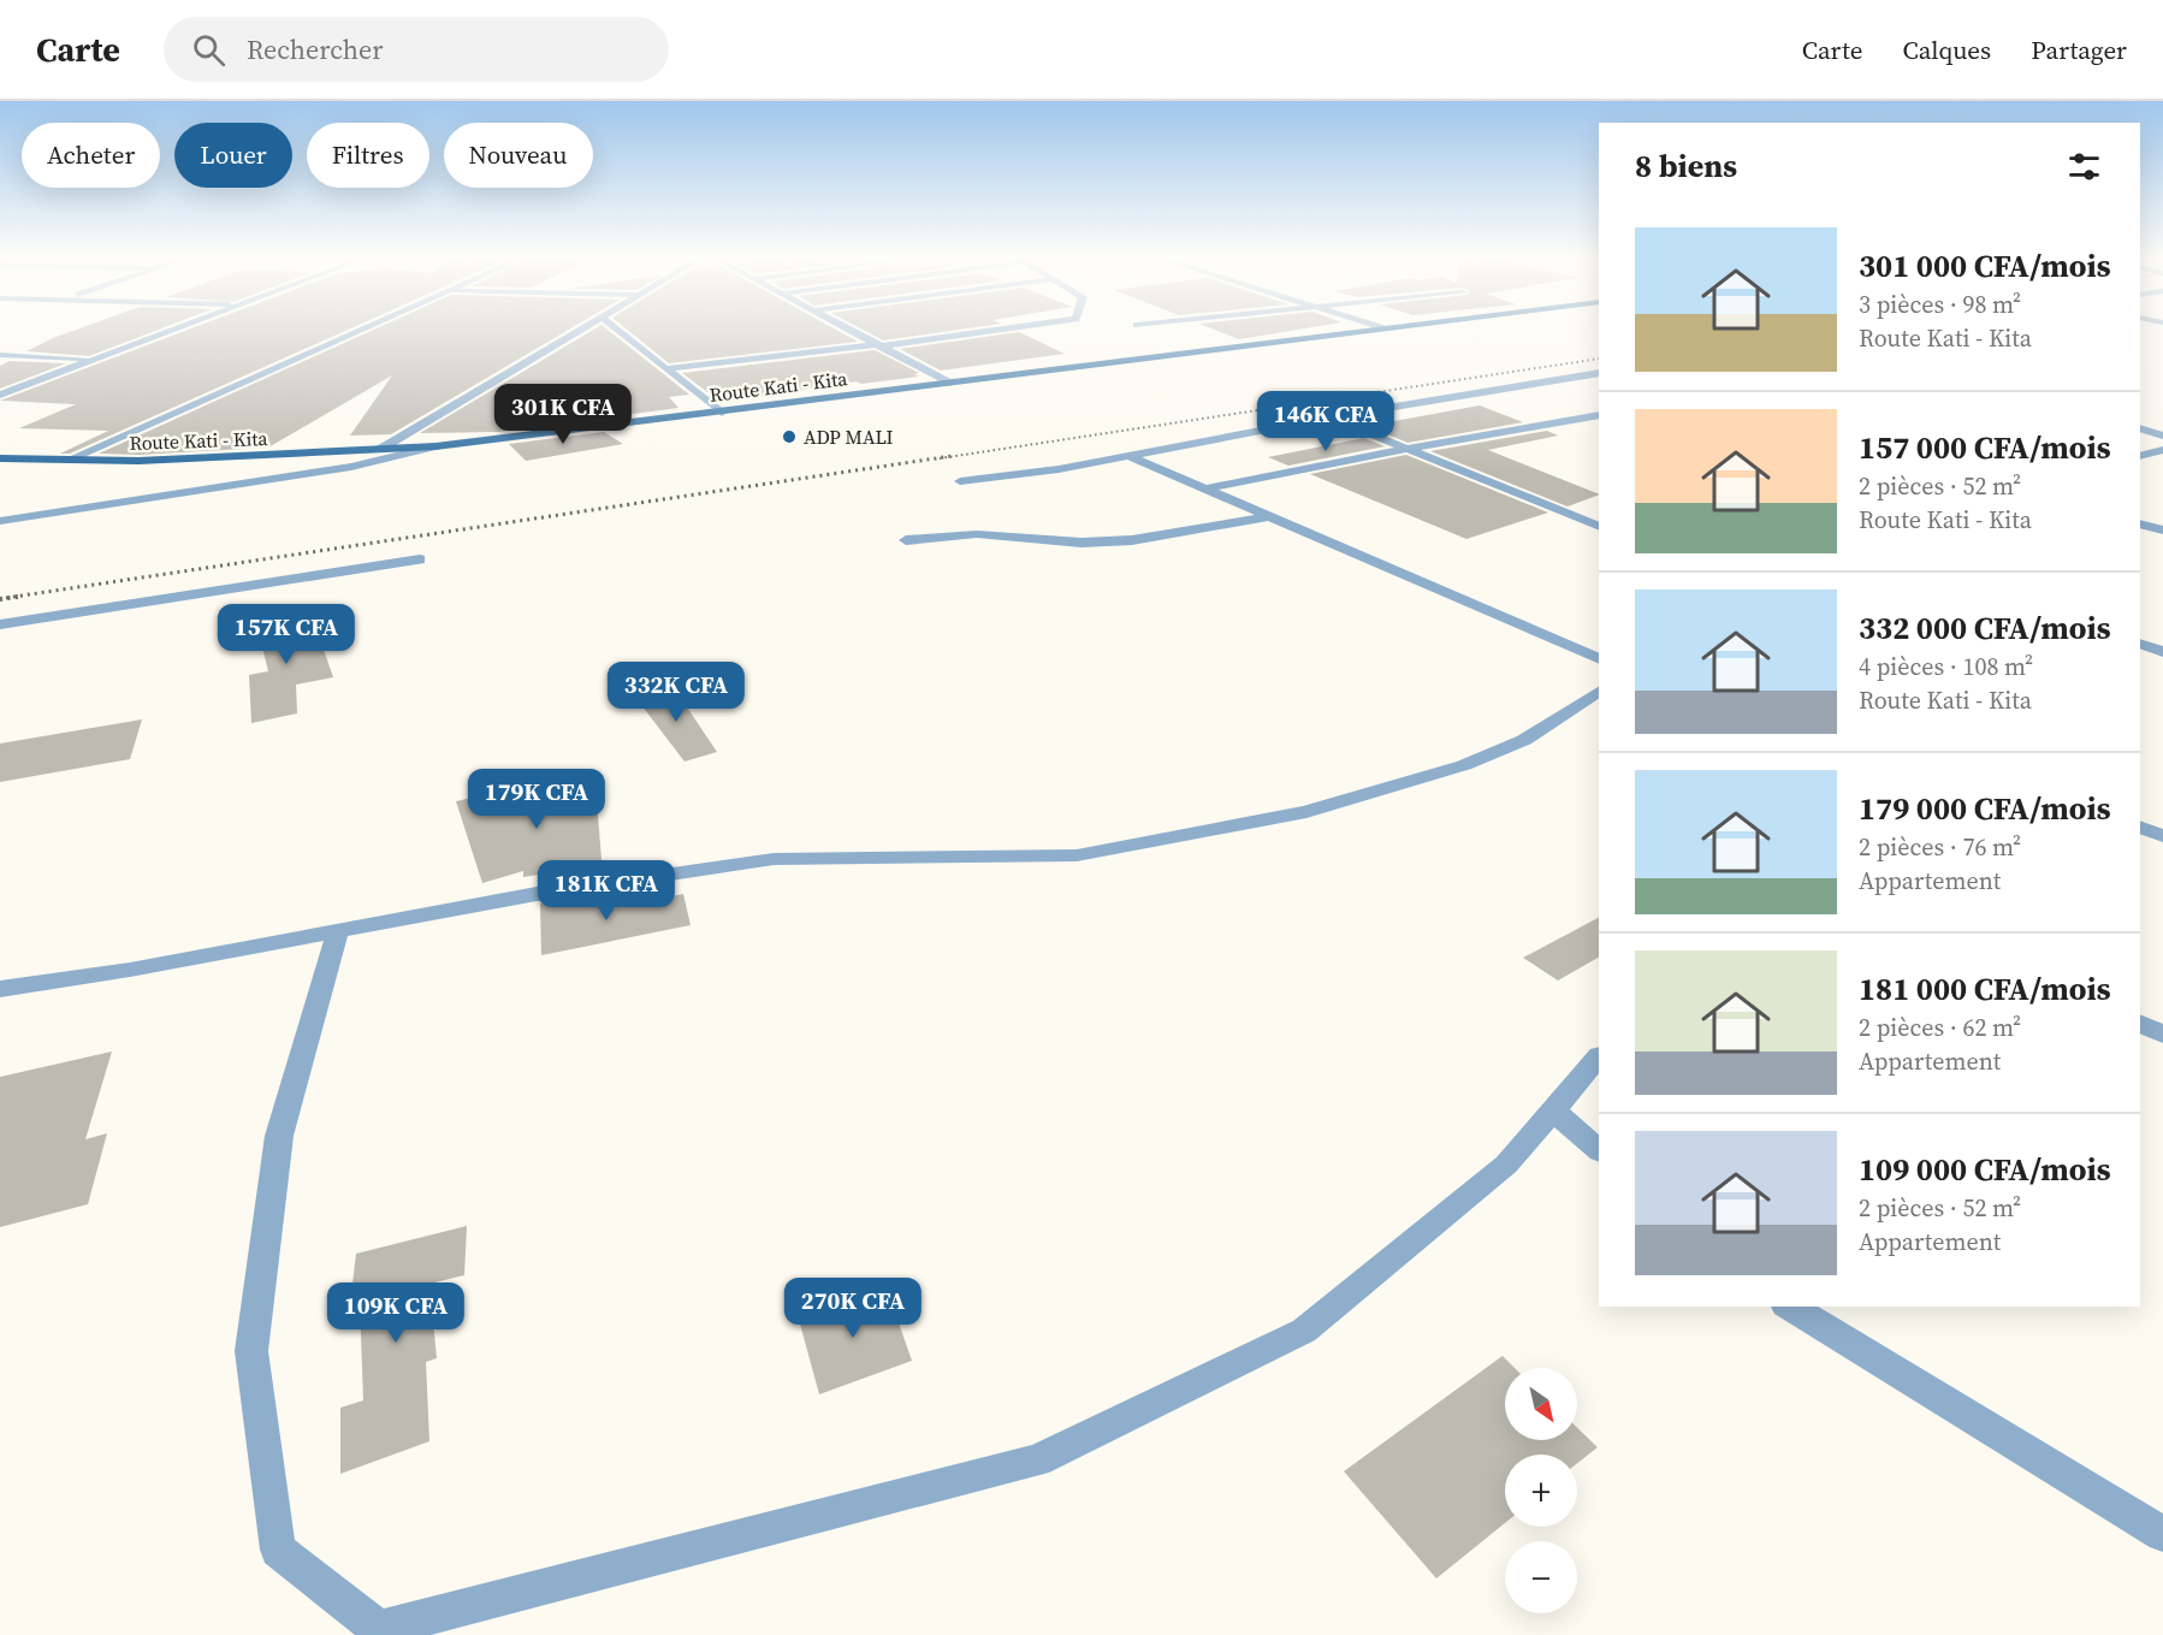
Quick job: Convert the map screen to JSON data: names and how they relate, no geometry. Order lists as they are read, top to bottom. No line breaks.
{"streets":{"main road":["Route Kati - Kita"]},"places":["ADP MALI"],"north":"bottom right","page":{"header":"Carte","search":"Rechercher","nav":["Carte","Calques","Partager"],"chip":["Acheter","Louer","Filtres","Nouveau"],"heading":"8 biens","list":[{"name":"301 000 CFA/mois","note":"3 pièces · 98 m² · Route Kati - Kita"},{"name":"157 000 CFA/mois","note":"2 pièces · 52 m² · Route Kati - Kita"},{"name":"332 000 CFA/mois","note":"4 pièces · 108 m² · Route Kati - Kita"},{"name":"179 000 CFA/mois","note":"2 pièces · 76 m² · Appartement"},{"name":"181 000 CFA/mois","note":"2 pièces · 62 m² · Appartement"},{"name":"109 000 CFA/mois","note":"2 pièces · 52 m² · Appartement"}],"price":["301K CFA","146K CFA","157K CFA","332K CFA","179K CFA","181K CFA","270K CFA","109K CFA"],"map_buttons":["+","−"]}}
